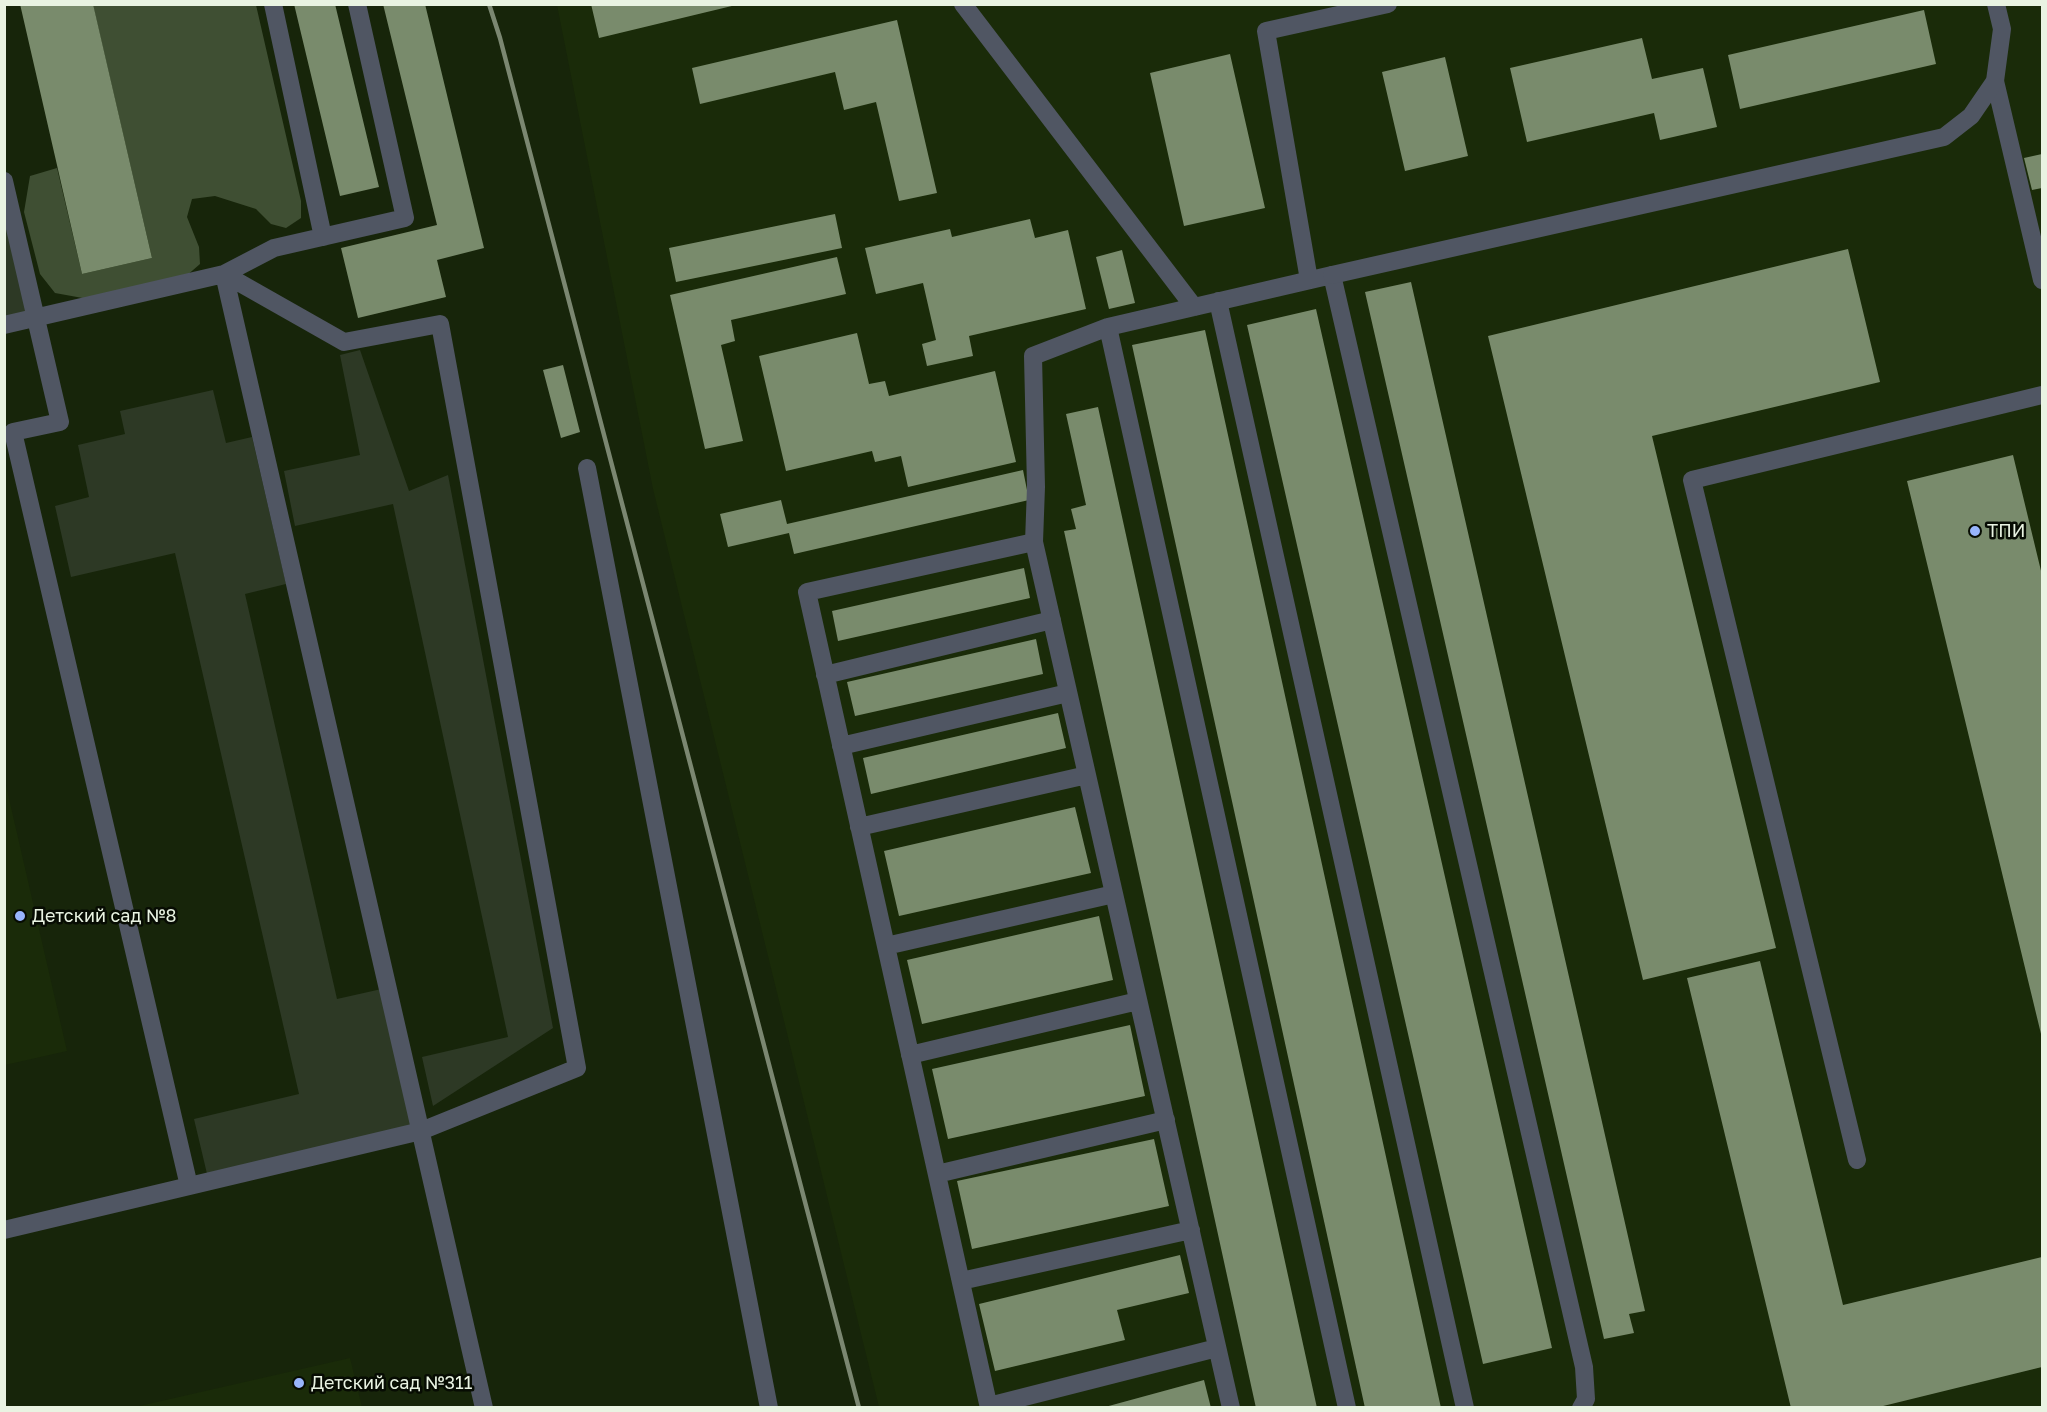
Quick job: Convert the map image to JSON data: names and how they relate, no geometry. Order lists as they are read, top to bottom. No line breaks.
{"places":["ТПИ","Детский сад №8","Детский сад №311"]}
